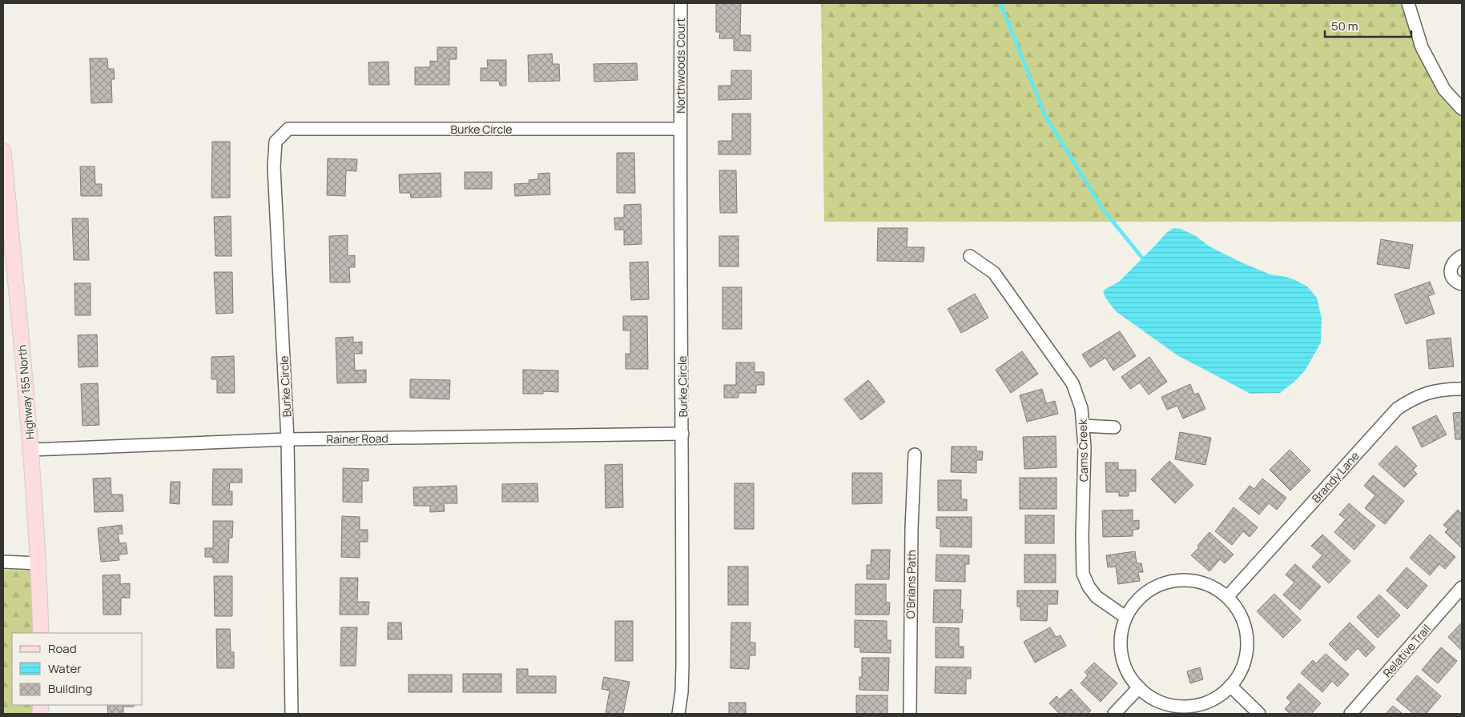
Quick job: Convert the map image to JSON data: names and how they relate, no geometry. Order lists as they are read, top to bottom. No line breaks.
{"streets":{"main road":["Highway 155 North"],"street":["Northwoods Court","Burke Circle","Rainer Road","Cams Creek","Brandy Lane","O'Brians Path","Relative Trail"]},"crossings":[["Northwoods Court","Burke Circle"],["Burke Circle","Rainer Road"],["Highway 155 North","Rainer Road"],["Cams Creek","Brandy Lane"]],"legend":["Road","Water","Building"],"scale_bar":"50 m"}
